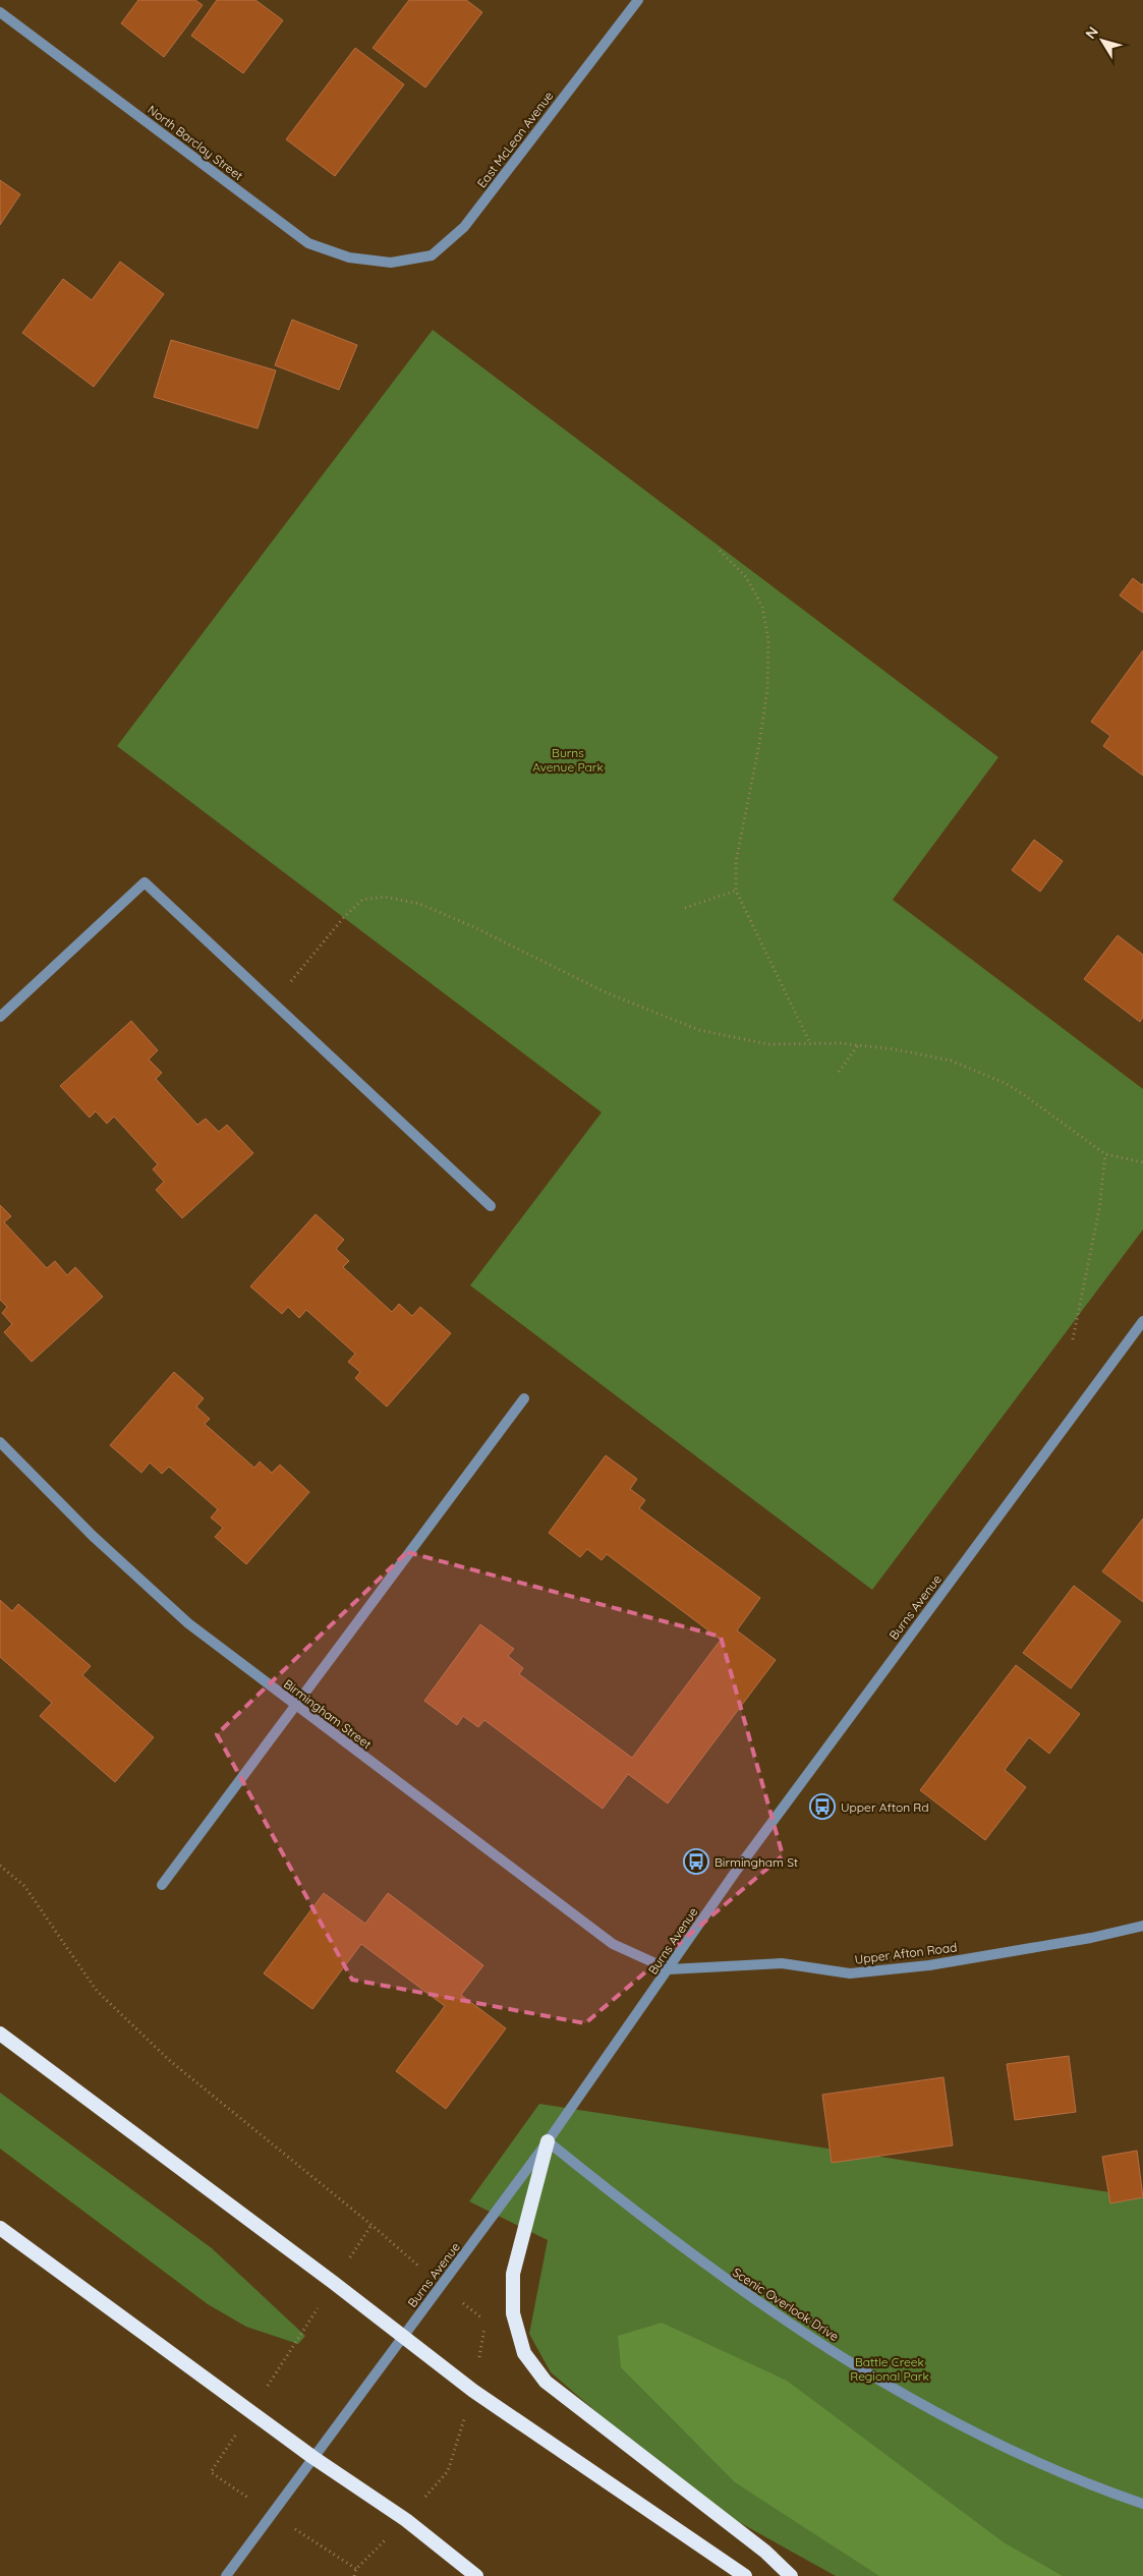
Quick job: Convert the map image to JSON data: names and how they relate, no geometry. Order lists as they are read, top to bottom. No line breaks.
{"streets":{"street":["East McLean Avenue","North Barclay Street","Burns Avenue","Birmingham Street","Upper Afton Road","Scenic Overlook Drive"]},"crossings":[["East McLean Avenue","North Barclay Street"],["Burns Avenue","Birmingham Street"],["Burns Avenue","Upper Afton Road"],["Burns Avenue","Scenic Overlook Drive"],["Birmingham Street","Upper Afton Road"]],"parks":["Burns Avenue Park","Battle Creek Regional Park"],"places":{"bus stop":["Upper Afton Rd","Birmingham St"]},"north":"top left"}
